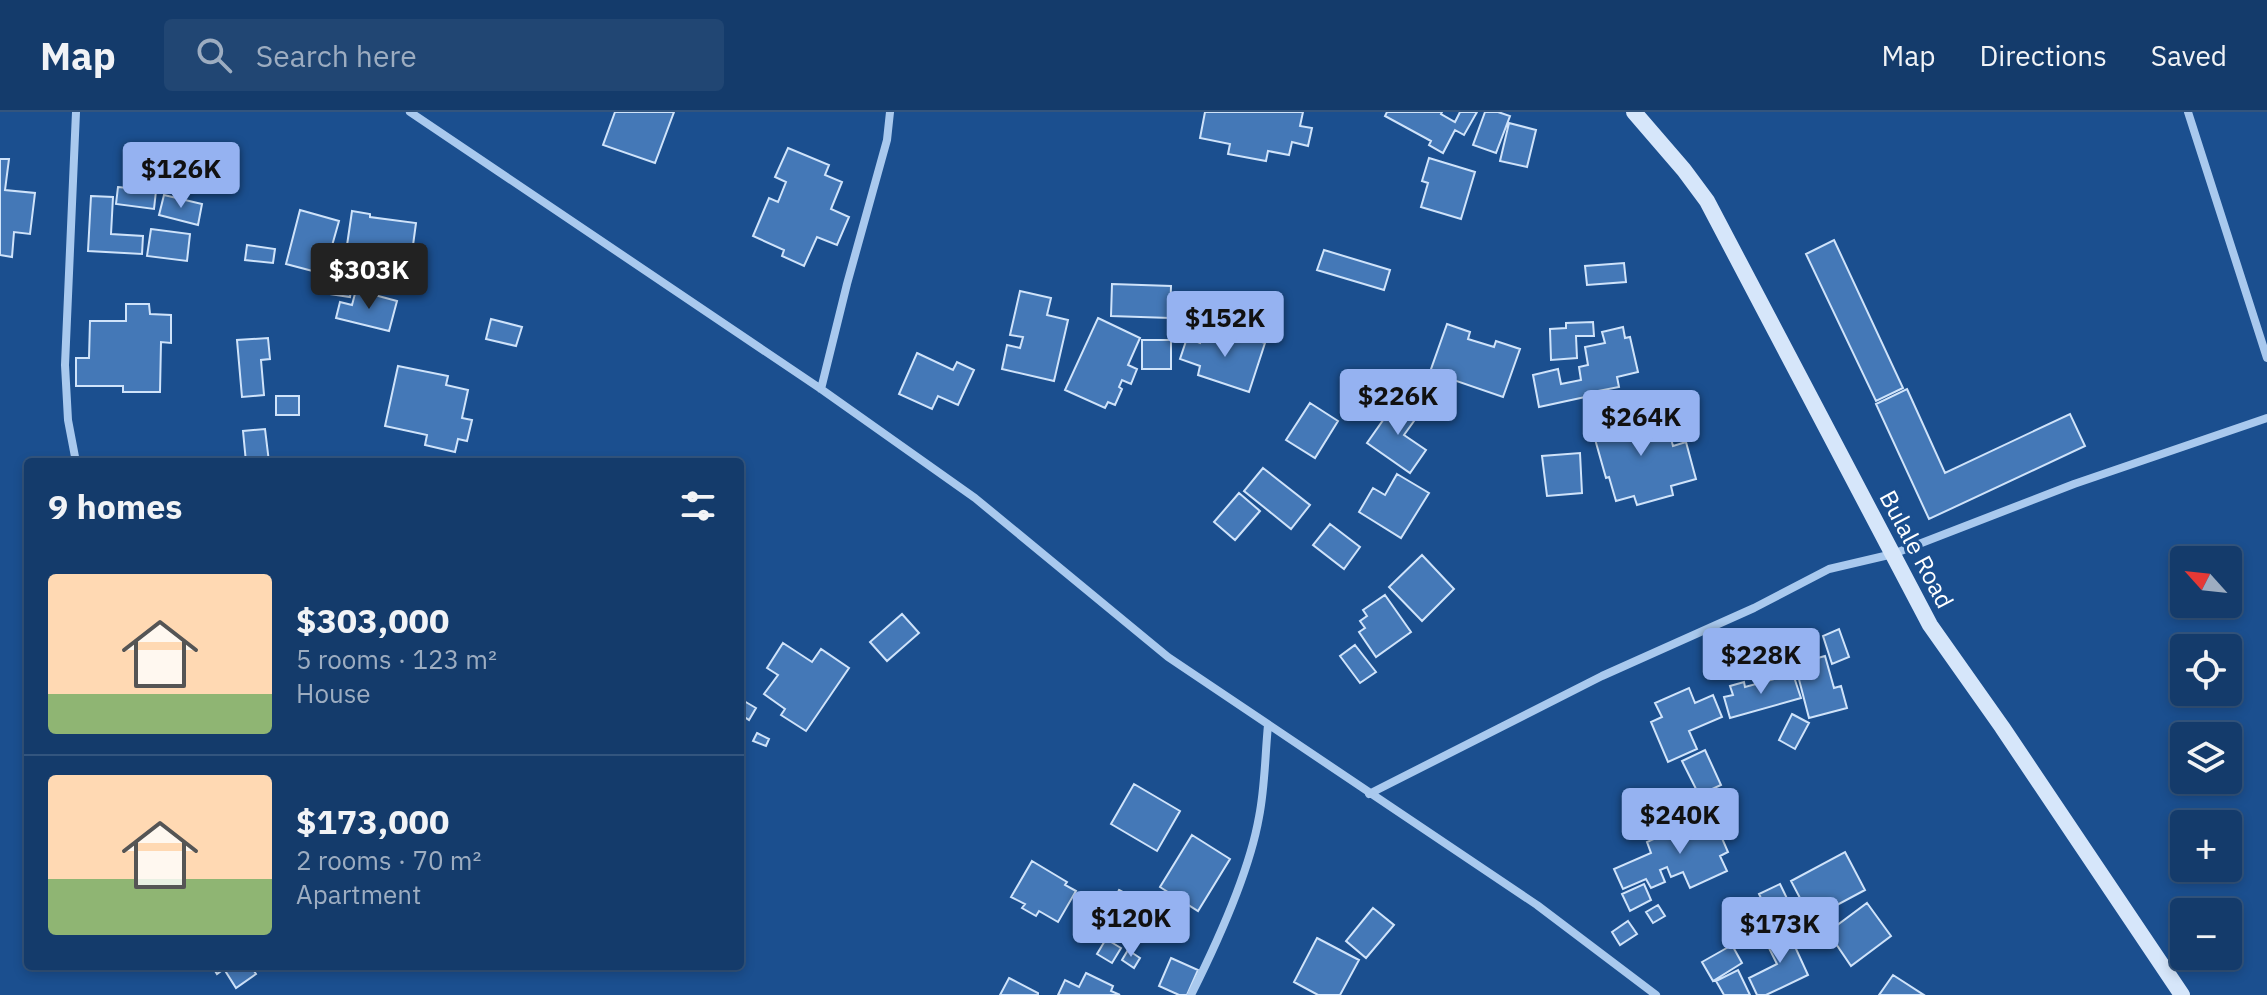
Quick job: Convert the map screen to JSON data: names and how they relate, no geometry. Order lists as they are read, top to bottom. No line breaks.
{"streets":{"street":["Bulale Road"]},"north":"top left","page":{"header":"Map","search":"Search here","nav":["Map","Directions","Saved"],"price":["$126K","$303K","$152K","$226K","$264K","$228K","$240K","$120K","$173K"],"heading":"9 homes","map_buttons":["+","−"],"list":[{"name":"$303,000","note":"5 rooms · 123 m² · House"},{"name":"$173,000","note":"2 rooms · 70 m² · Apartment"}]}}
